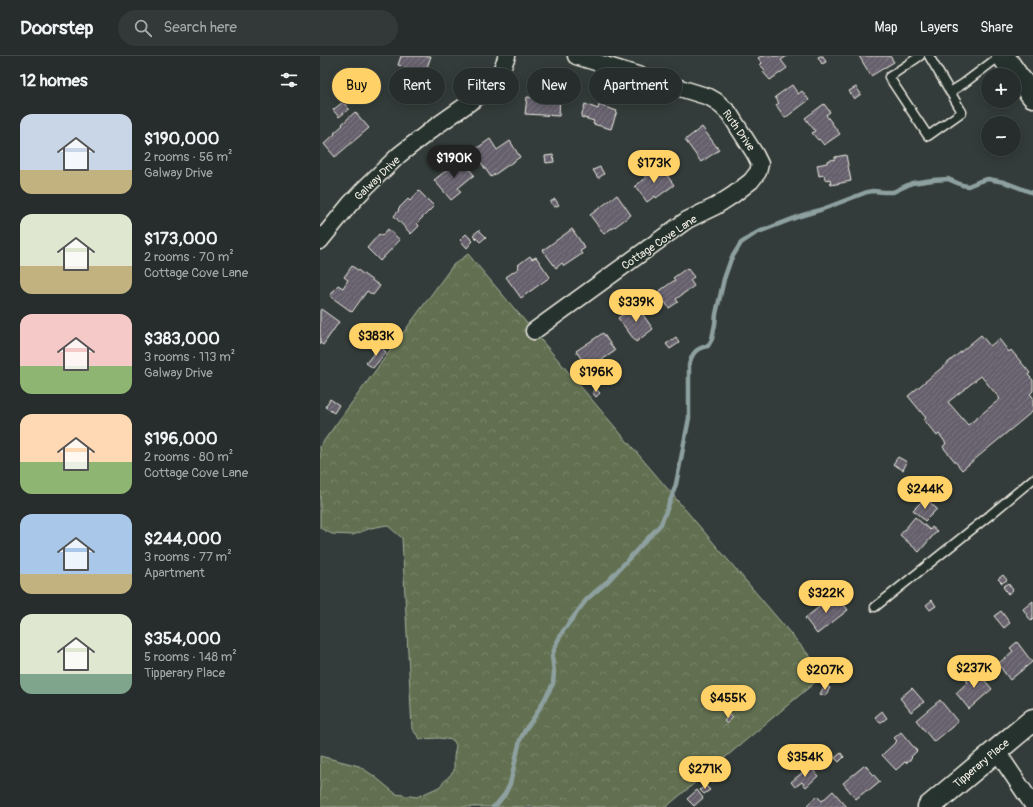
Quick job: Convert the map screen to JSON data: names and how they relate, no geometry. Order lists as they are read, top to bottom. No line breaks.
{"streets":{"street":["Ruth Drive","Galway Drive","Cottage Cove Lane","Tipperary Place"]},"crossings":[["Ruth Drive","Cottage Cove Lane"]],"page":{"header":"Doorstep","search":"Search here","nav":["Map","Layers","Share"],"heading":"12 homes","map_buttons":["+","−"],"chip":["Buy","Rent","Filters","New","Apartment"],"list":[{"name":"$190,000","note":"2 rooms · 56 m² · Galway Drive"},{"name":"$173,000","note":"2 rooms · 70 m² · Cottage Cove Lane"},{"name":"$383,000","note":"3 rooms · 113 m² · Galway Drive"},{"name":"$196,000","note":"2 rooms · 80 m² · Cottage Cove Lane"},{"name":"$244,000","note":"3 rooms · 77 m² · Apartment"},{"name":"$354,000","note":"5 rooms · 148 m² · Tipperary Place"}],"price":["$190K","$173K","$339K","$383K","$196K","$244K","$322K","$237K","$207K","$455K","$354K","$271K"]}}
